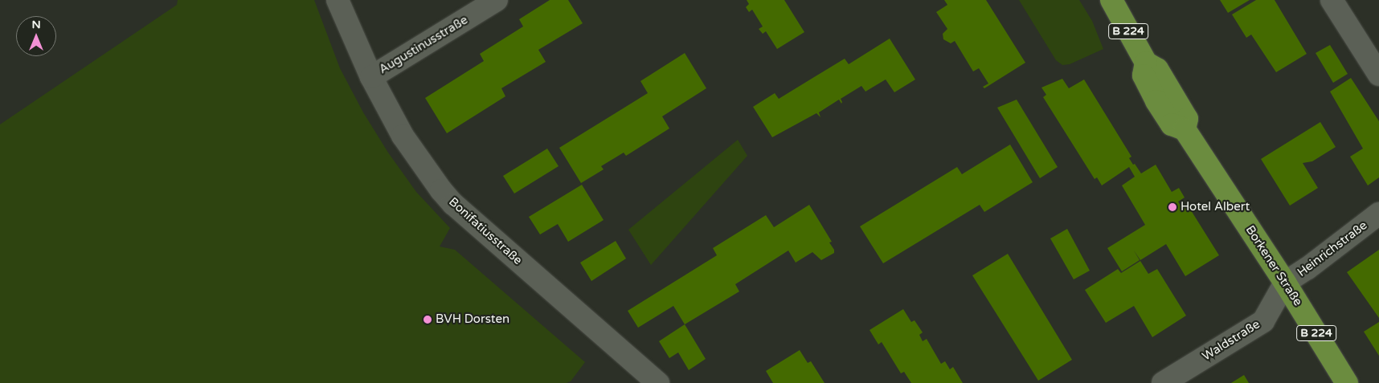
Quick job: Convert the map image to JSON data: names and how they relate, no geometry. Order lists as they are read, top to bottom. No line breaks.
{"streets":{"main road":["B 224","Borkener Straße"],"street":["Augustinusstraße","Bonifatiusstraße","Heinrichstraße","Waldstraße"]},"crossings":[["Augustinusstraße","Bonifatiusstraße"],["Heinrichstraße","Borkener Straße"],["Heinrichstraße","Waldstraße"],["Borkener Straße","Waldstraße"]],"places":["Hotel Albert","BVH Dorsten"],"north":"top"}
